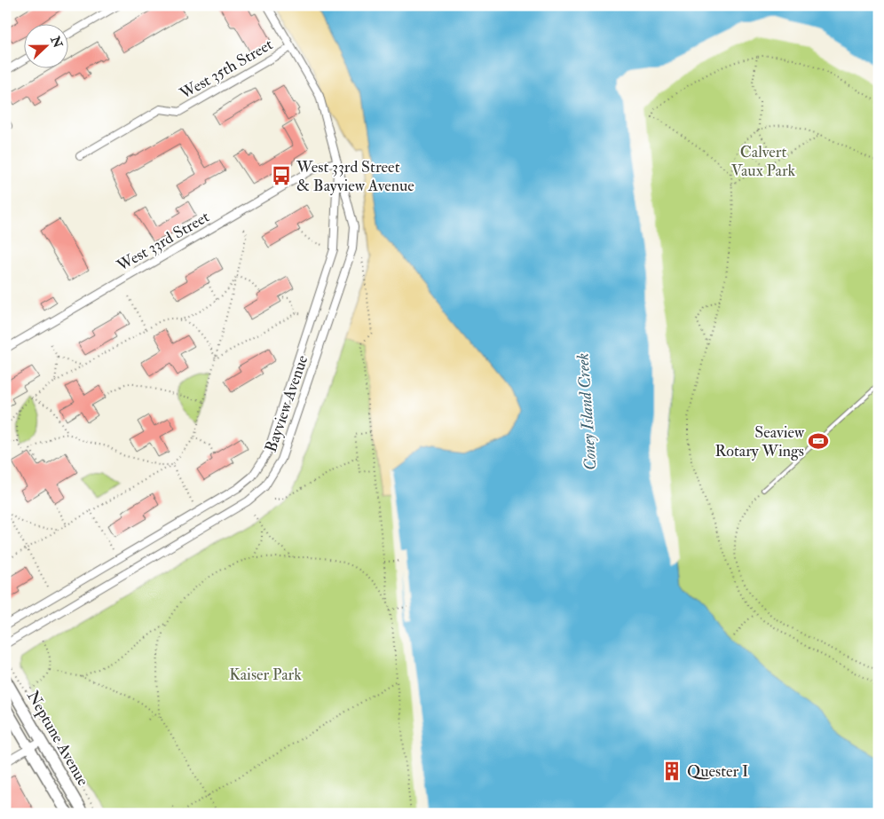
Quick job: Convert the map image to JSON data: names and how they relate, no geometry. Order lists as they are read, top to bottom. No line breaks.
{"streets":{"main road":["Neptune Avenue"],"street":["West 35th Street","West 33rd Street","Bayview Avenue"]},"crossings":[["West 35th Street","Bayview Avenue"],["West 33rd Street","Bayview Avenue"]],"water":["Coney Island Creek"],"parks":["Calvert Vaux Park","Kaiser Park"],"places":{"bus stop":["West 33rd Street & Bayview Avenue"],"sports":["Seaview Rotary Wings"],"building":["Quester I"]},"north":"right"}
